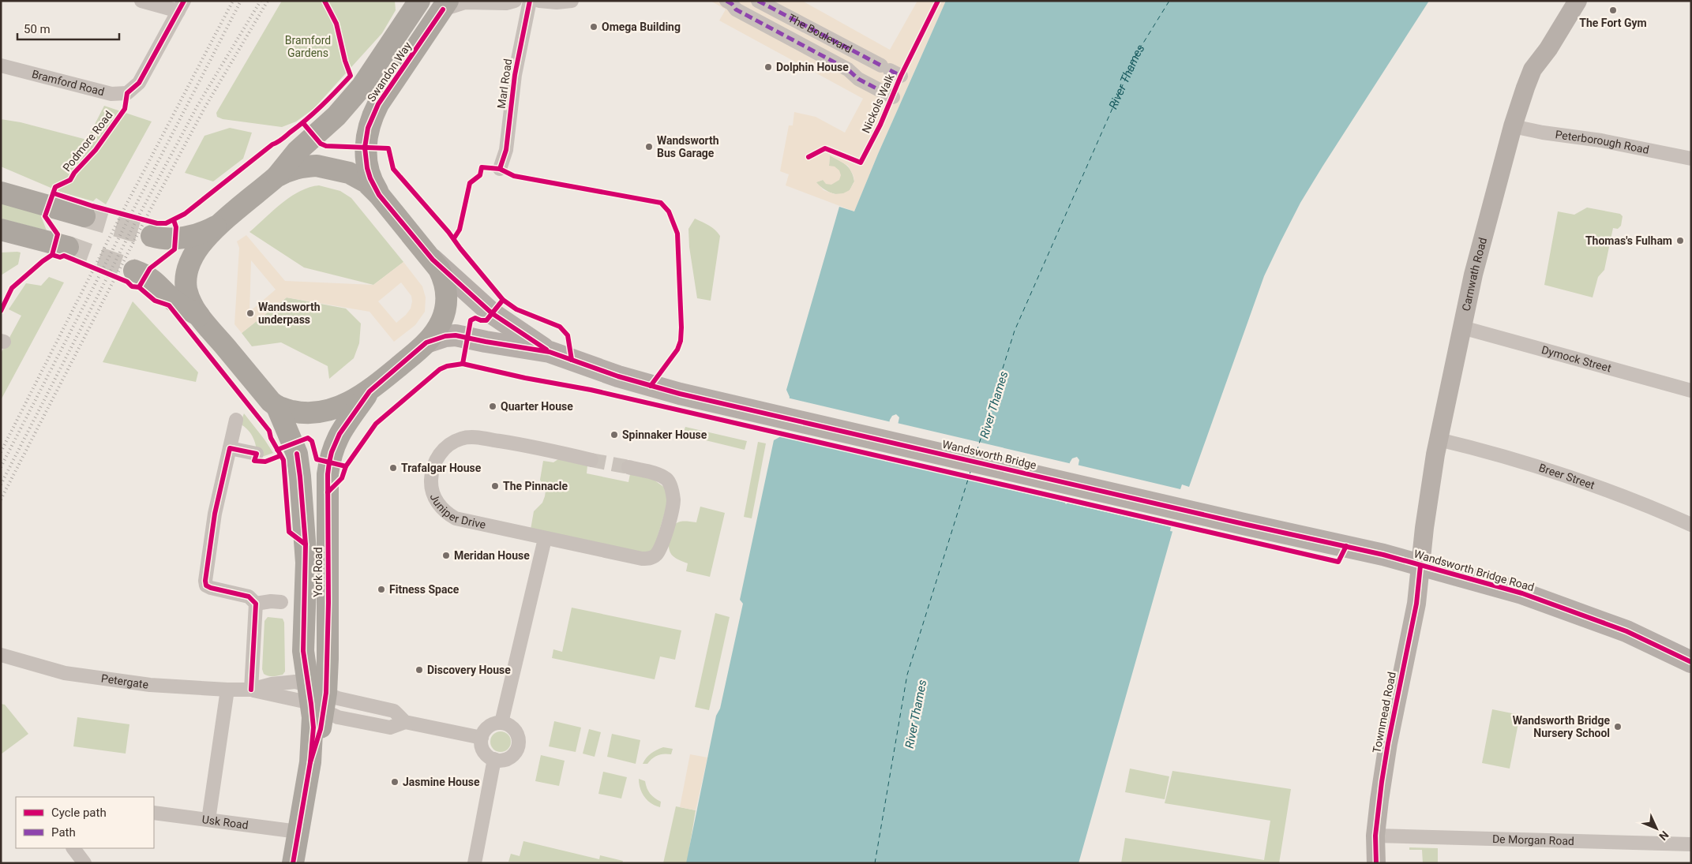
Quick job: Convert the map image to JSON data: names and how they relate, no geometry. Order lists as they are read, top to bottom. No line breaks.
{"streets":{"highway":["Swandon Way","York Road"],"main road":["Wandsworth Bridge","Wandsworth Bridge Road"],"street":["The Boulevard","Bramford Road","Marl Road","Peterborough Road","Carnwath Road","Dymock Street","Breer Street","Juniper Drive","Petergate","Townmead Road","Usk Road","De Morgan Road"],"cycle path":["Nickols Walk","Podmore Road"]},"crossings":[["Peterborough Road","Carnwath Road"],["Carnwath Road","Dymock Street"],["Carnwath Road","Breer Street"],["Carnwath Road","Wandsworth Bridge Road"],["Carnwath Road","Townmead Road"],["Wandsworth Bridge","Wandsworth Bridge Road"],["Wandsworth Bridge Road","Townmead Road"],["York Road","Petergate"],["York Road","Usk Road"],["Townmead Road","De Morgan Road"]],"water":["River Thames"],"parks":["Bramford Gardens"],"places":["The Fort Gym","Omega Building","Dolphin House","Wandsworth Bus Garage","Thomas's Fulham","Wandsworth underpass","Quarter House","Spinnaker House","Trafalgar House","The Pinnacle","Meridan House","Fitness Space","Discovery House","Wandsworth Bridge Nursery School","Jasmine House"],"legend":["Cycle path","Path"],"scale_bar":"50 m","north":"bottom right"}
